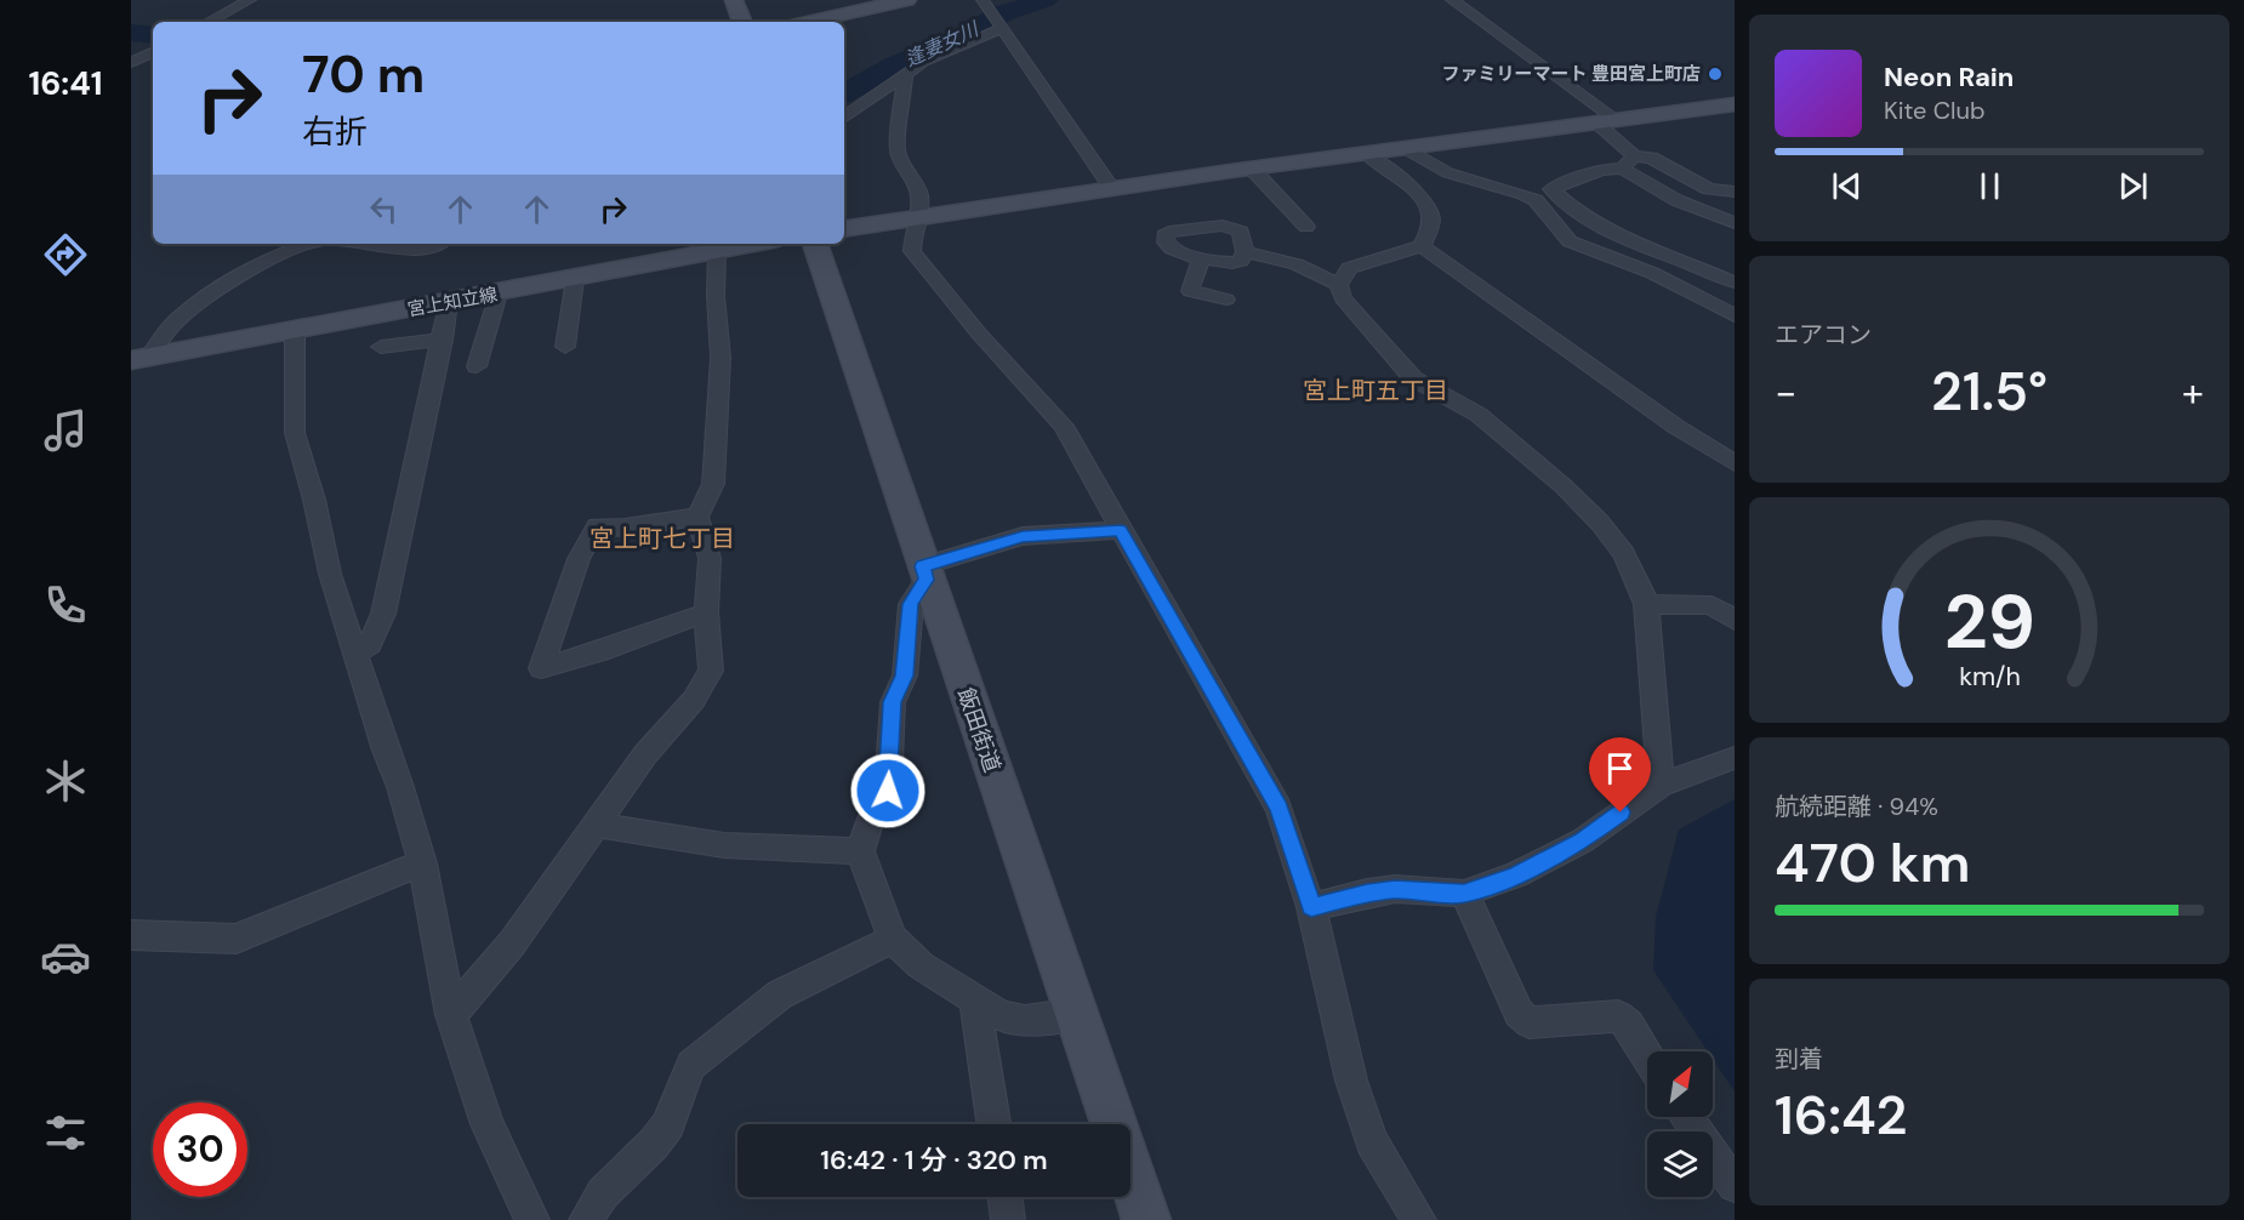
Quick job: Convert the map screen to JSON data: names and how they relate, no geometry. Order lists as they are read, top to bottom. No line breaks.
{"streets":{"main road":["宮上知立線","飯田街道"]},"districts":["宮上町五丁目","宮上町七丁目"],"water":["逢妻女川"],"places":["ファミリーマート 豊田宮上町店"],"north":"top right","page":{"tabs":"16:41","turn":["70 m","右折"],"song":["Neon Rain","Kite Club"],"tile":["エアコン",["航続距離 · 94%","470 km"],["到着","16:42"]],"heat":["−","21.5°","+"],"limit":"30","trip":"16:42 · 1 分 · 320 m","gauge":["29","km/h"]}}
